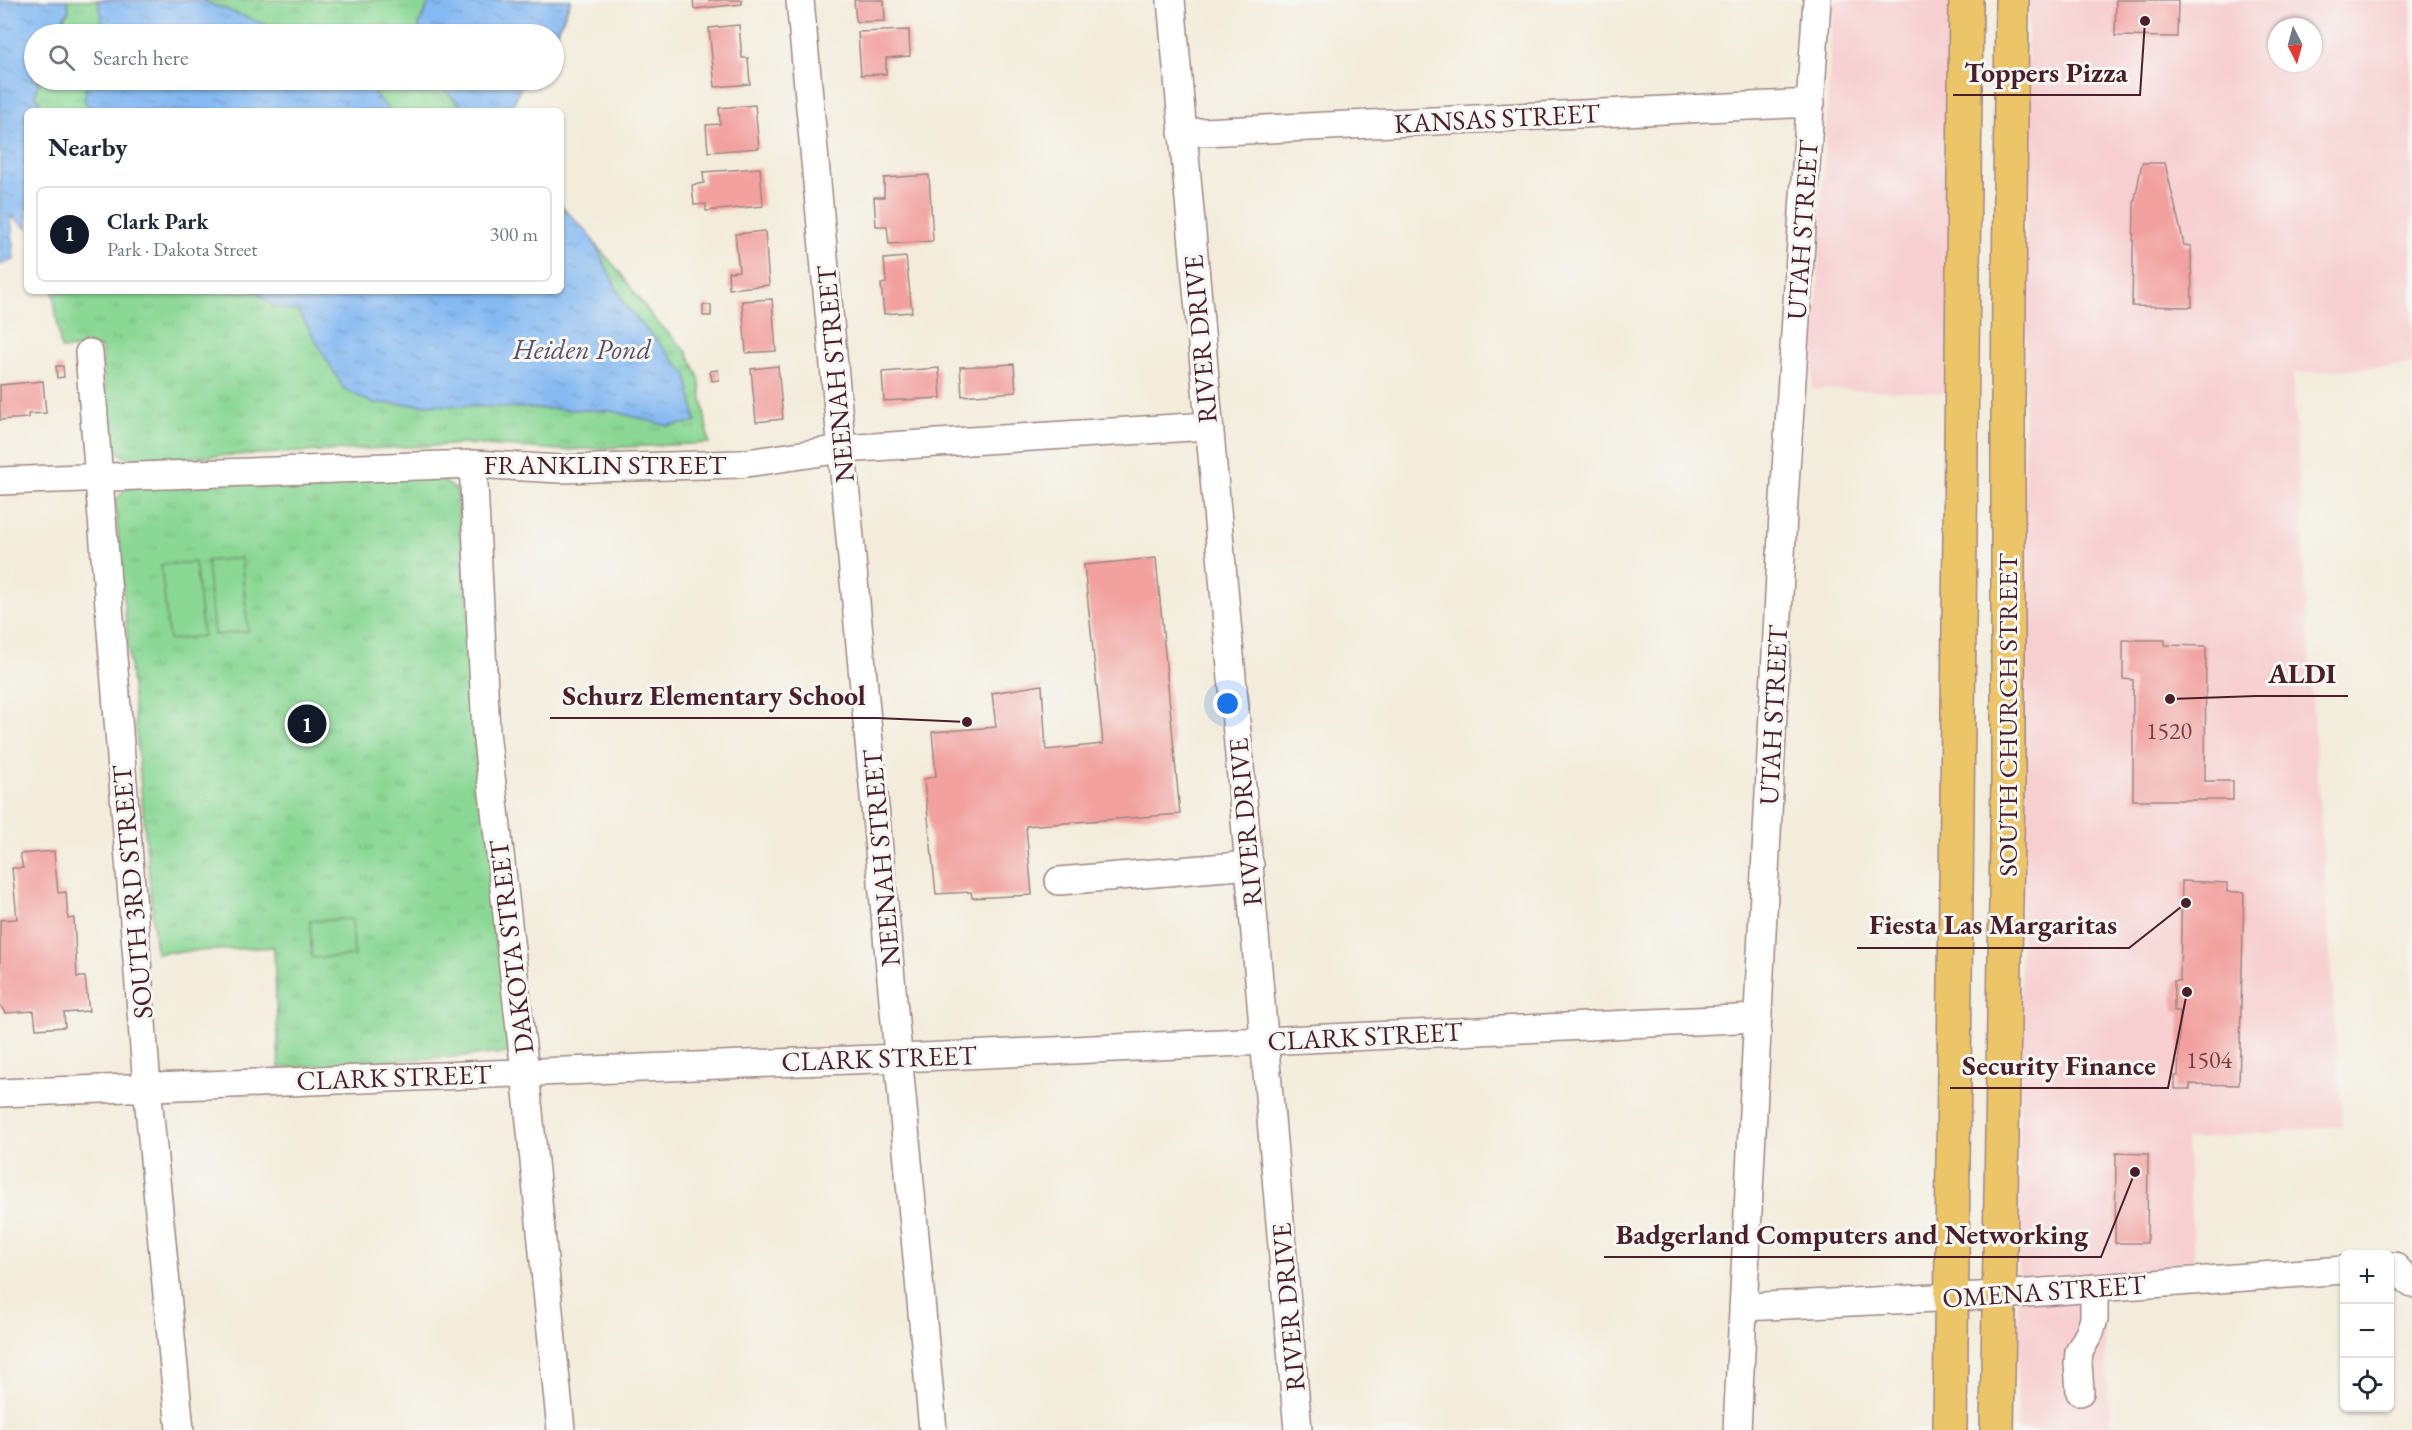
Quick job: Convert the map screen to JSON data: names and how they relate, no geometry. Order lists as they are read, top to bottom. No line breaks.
{"streets":{"main road":["SOUTH CHURCH STREET"],"street":["KANSAS STREET","UTAH STREET","RIVER DRIVE","NEENAH STREET","FRANKLIN STREET","SOUTH 3RD STREET","DAKOTA STREET","CLARK STREET","OMENA STREET"]},"crossings":[["KANSAS STREET","UTAH STREET"],["KANSAS STREET","RIVER DRIVE"],["UTAH STREET","CLARK STREET"],["UTAH STREET","OMENA STREET"],["RIVER DRIVE","FRANKLIN STREET"],["RIVER DRIVE","CLARK STREET"],["NEENAH STREET","FRANKLIN STREET"],["NEENAH STREET","CLARK STREET"],["FRANKLIN STREET","SOUTH 3RD STREET"],["FRANKLIN STREET","DAKOTA STREET"],["SOUTH CHURCH STREET","OMENA STREET"],["SOUTH 3RD STREET","CLARK STREET"],["DAKOTA STREET","CLARK STREET"]],"water":["Heiden Pond"],"places":["Toppers Pizza","ALDI","Schurz Elementary School","Fiesta Las Margaritas","Security Finance","Badgerland Computers and Networking"],"house_numbers":["1520","1504"],"north":"bottom","page":{"search":"Search here","heading":"Nearby","list":[{"mark":"1","name":"Clark Park","note":"Park · Dakota Street","value":"300 m"}],"pins":"1","map_buttons":["+","−"]}}
